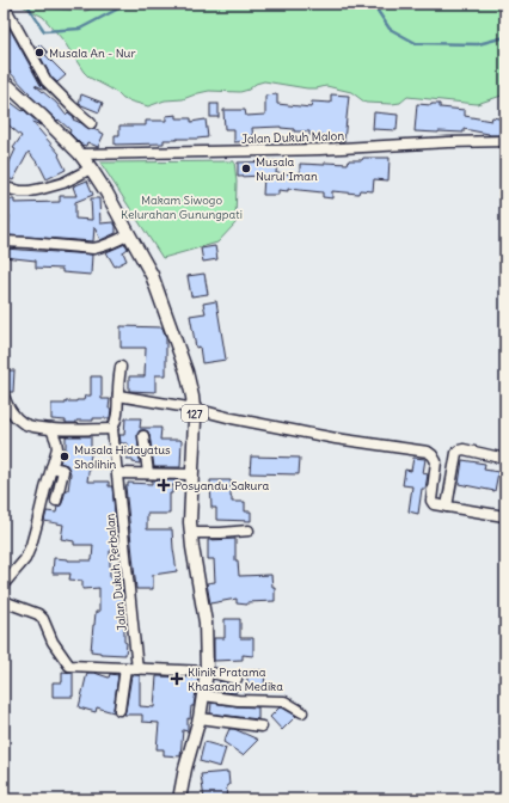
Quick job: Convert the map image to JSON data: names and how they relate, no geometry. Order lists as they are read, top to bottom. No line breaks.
{"streets":{"main road":["127"],"street":["Jalan Dukuh Malon","Jalan Dukuh Perbalan"]},"crossings":[["Jalan Dukuh Malon","127"]],"parks":["Makam Siwogo Kelurahan Gunungpati"],"places":{"other":["Musala An - Nur","Musala Nurul Iman","Musala Hidayatus Sholihin"],"health":["Posyandu Sakura","Klinik Pratama Khasanah Medika"]}}
